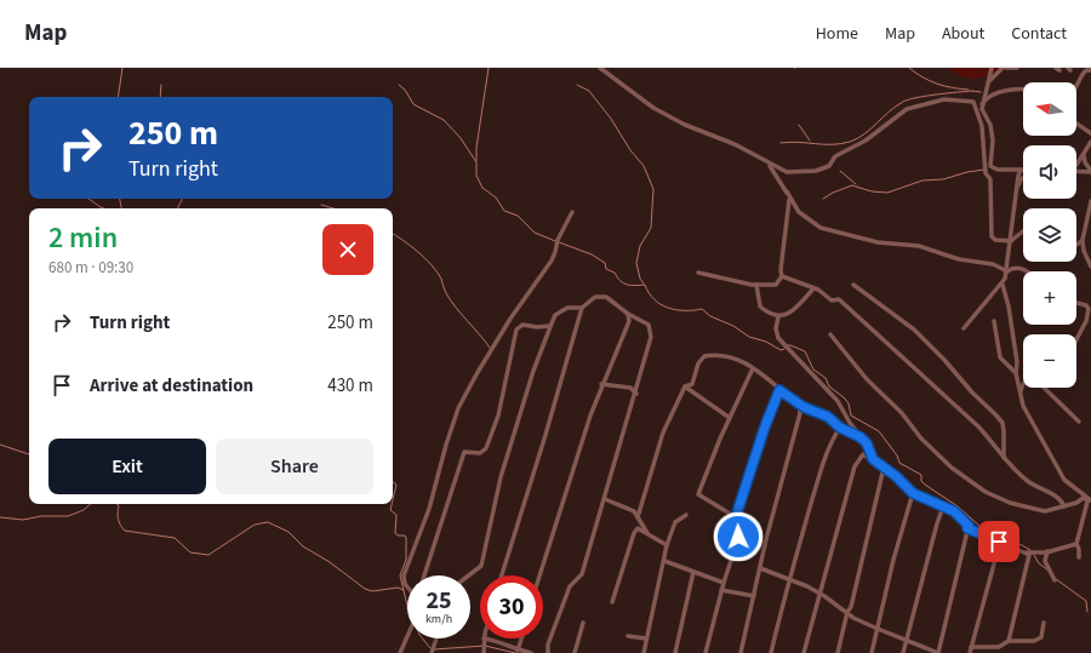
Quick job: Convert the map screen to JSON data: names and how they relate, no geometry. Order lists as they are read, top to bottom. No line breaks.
{"north":"left","page":{"header":"Map","nav":["Home","Map","About","Contact"],"map_buttons":["+","−"],"turn":["250 m","Turn right"],"heading":["2 min","680 m · 09:30"],"list":[{"name":"Turn right","value":"250 m"},{"name":"Arrive at destination","value":"430 m"}],"buttons":["Exit","Share"],"speed":"25 km/h","limit":"30"}}
